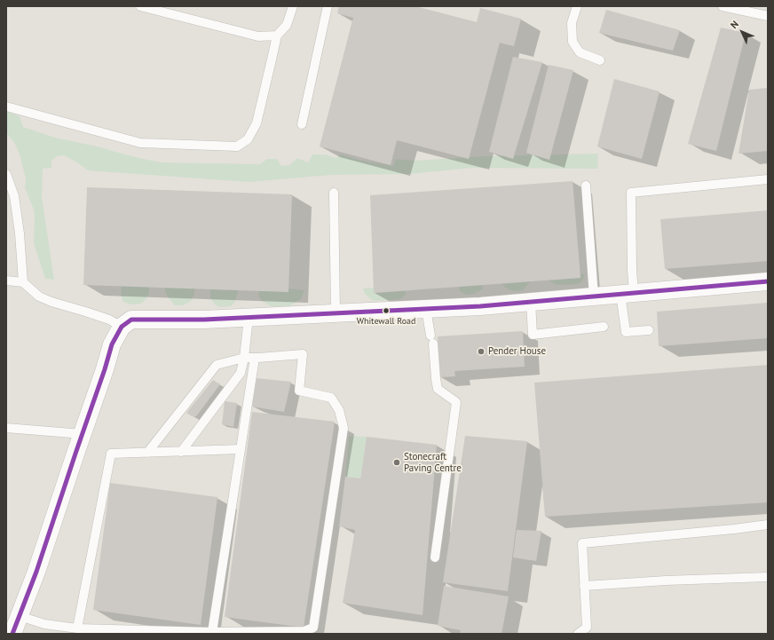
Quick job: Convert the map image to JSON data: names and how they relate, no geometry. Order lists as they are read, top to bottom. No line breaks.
{"places":["Whitewall Road","Pender House","Stonecraft Paving Centre"],"north":"top left"}
